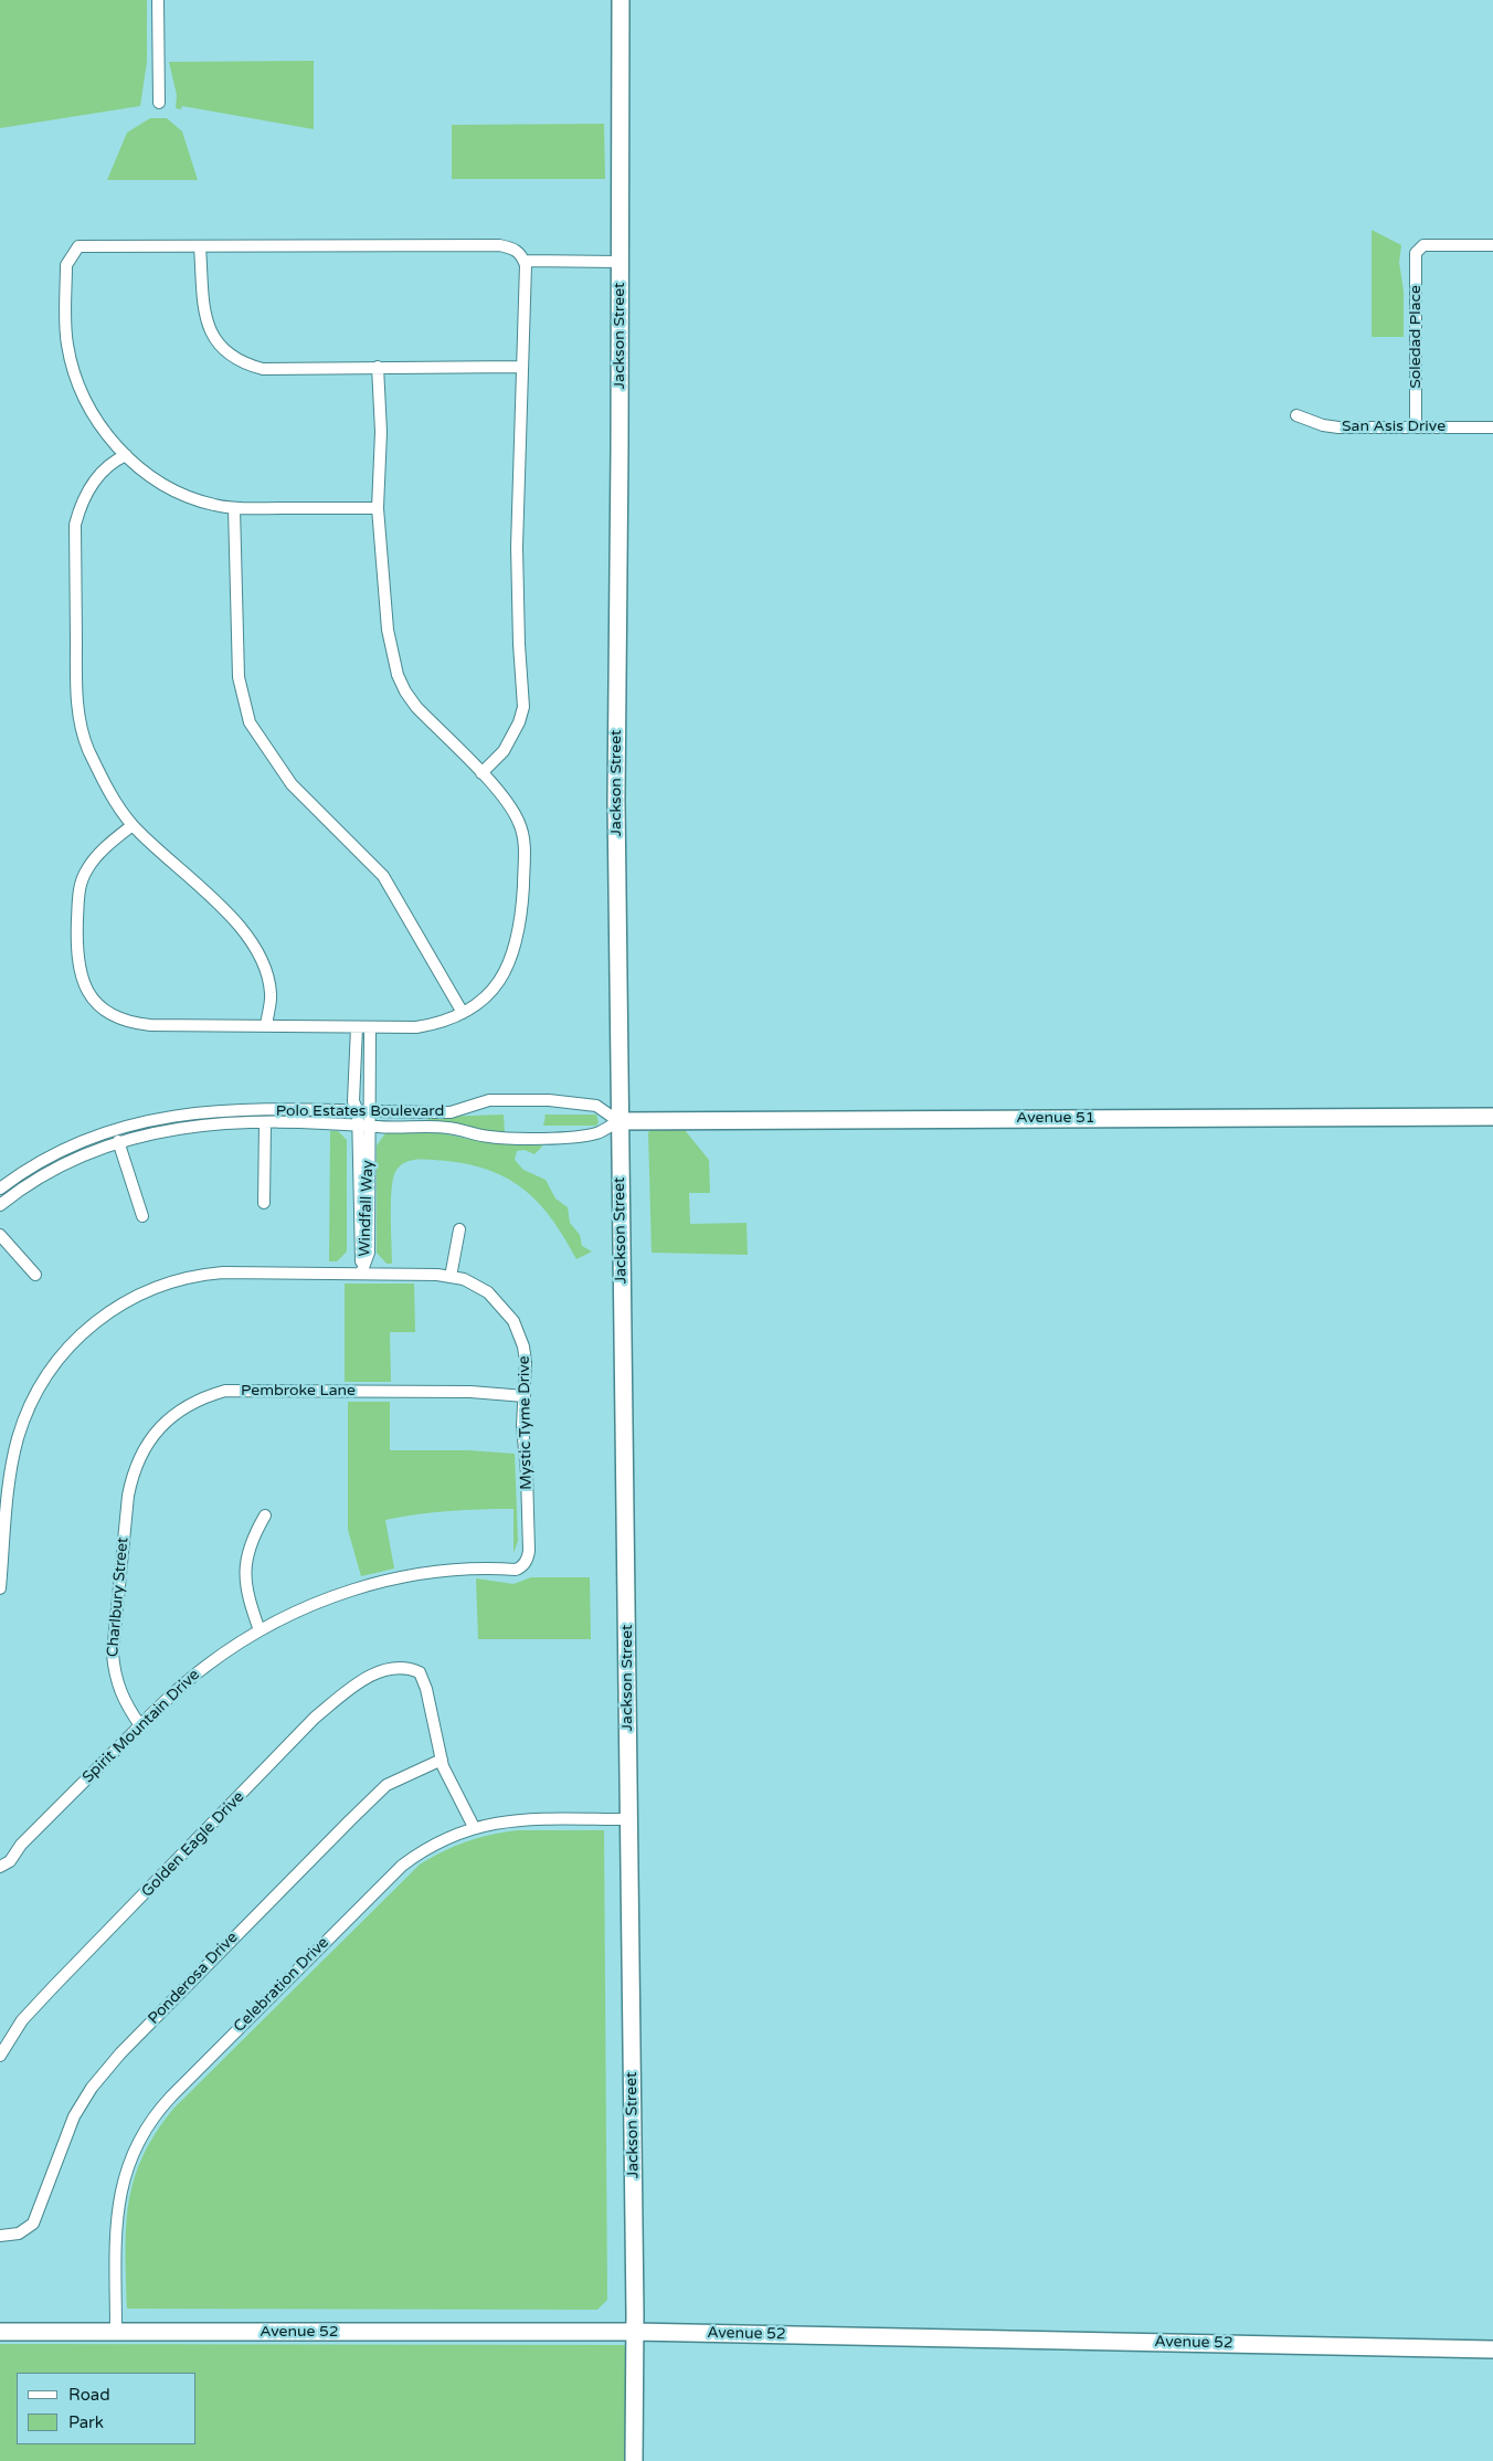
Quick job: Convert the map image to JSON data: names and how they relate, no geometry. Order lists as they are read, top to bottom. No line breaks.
{"streets":{"main road":["Jackson Street","Avenue 51","Avenue 52"],"street":["Soledad Place","San Asis Drive","Polo Estates Boulevard","Windfall Way","Pembroke Lane","Mystic Tyme Drive","Charlbury Street","Spirit Mountain Drive","Golden Eagle Drive","Ponderosa Drive","Celebration Drive"]},"crossings":[["Jackson Street","Polo Estates Boulevard"],["Jackson Street","Avenue 51"],["Jackson Street","Celebration Drive"],["Jackson Street","Avenue 52"],["Soledad Place","San Asis Drive"],["Polo Estates Boulevard","Avenue 51"],["Polo Estates Boulevard","Windfall Way"],["Windfall Way","Mystic Tyme Drive"],["Pembroke Lane","Mystic Tyme Drive"],["Pembroke Lane","Charlbury Street"],["Mystic Tyme Drive","Spirit Mountain Drive"],["Charlbury Street","Spirit Mountain Drive"],["Golden Eagle Drive","Ponderosa Drive"],["Celebration Drive","Avenue 52"]],"legend":["Road","Park"]}
